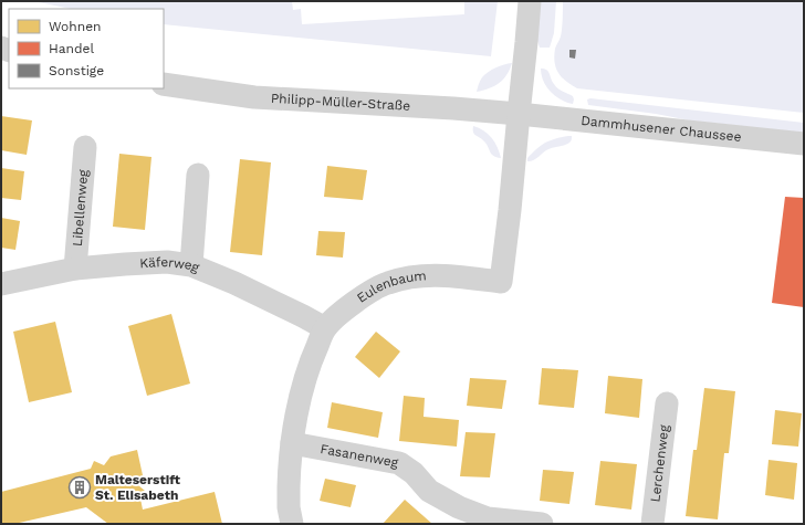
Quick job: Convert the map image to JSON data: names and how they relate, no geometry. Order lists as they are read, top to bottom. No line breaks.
{"streets":{"street":["Philipp-Müller-Straße","Dammhusener Chaussee","Libellenweg","Käferweg","Eulenbaum","Fasanenweg","Lerchenweg"]},"crossings":[["Philipp-Müller-Straße","Dammhusener Chaussee"],["Philipp-Müller-Straße","Eulenbaum"],["Dammhusener Chaussee","Eulenbaum"],["Libellenweg","Käferweg"],["Käferweg","Eulenbaum"],["Eulenbaum","Fasanenweg"]],"places":{"building":["Malteserstift St. Elisabeth"]},"legend":["Wohnen","Handel","Sonstige"]}
